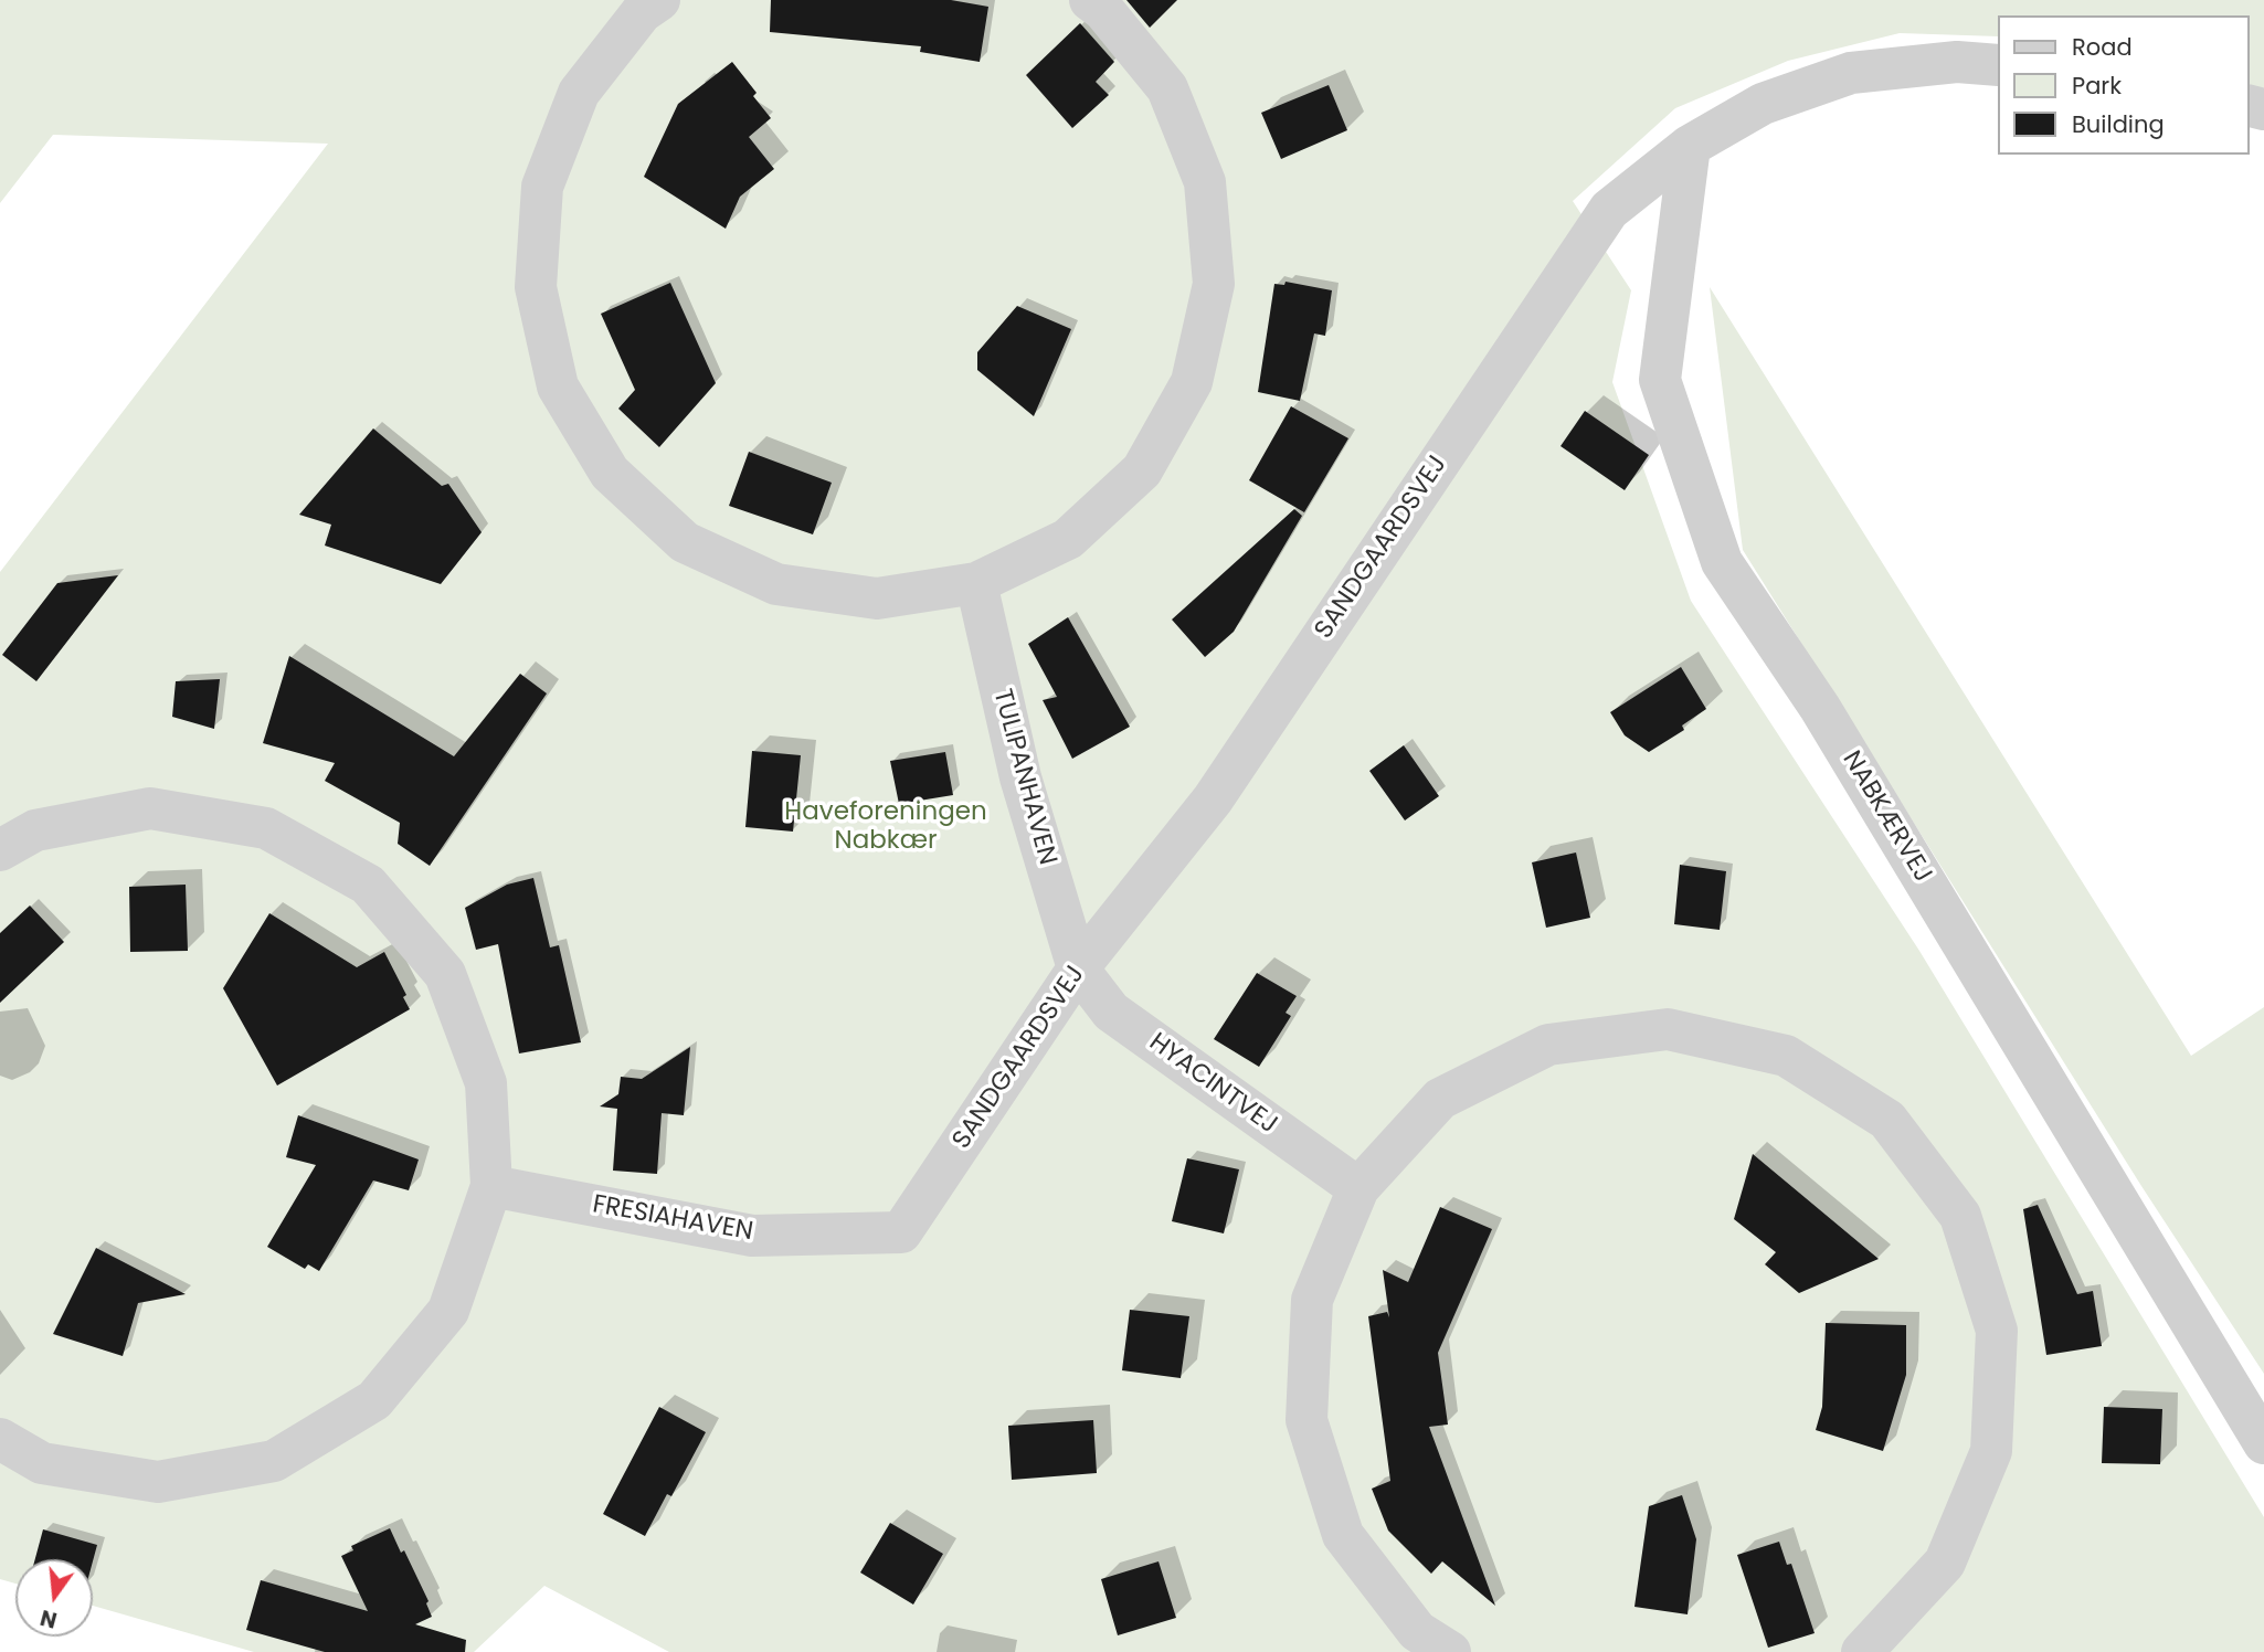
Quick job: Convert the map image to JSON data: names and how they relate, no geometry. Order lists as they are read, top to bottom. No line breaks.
{"streets":{"street":["SANDGAARDSVEJ","TULIPANHAVEN","NABKÆRVEJ","HYACINTVEJ","FRESIAHAVEN"]},"crossings":[["SANDGAARDSVEJ","TULIPANHAVEN"],["SANDGAARDSVEJ","NABKÆRVEJ"],["SANDGAARDSVEJ","HYACINTVEJ"],["SANDGAARDSVEJ","FRESIAHAVEN"],["TULIPANHAVEN","HYACINTVEJ"]],"parks":["Haveforeningen Nabkær"],"legend":["Road","Park","Building"],"north":"bottom"}
